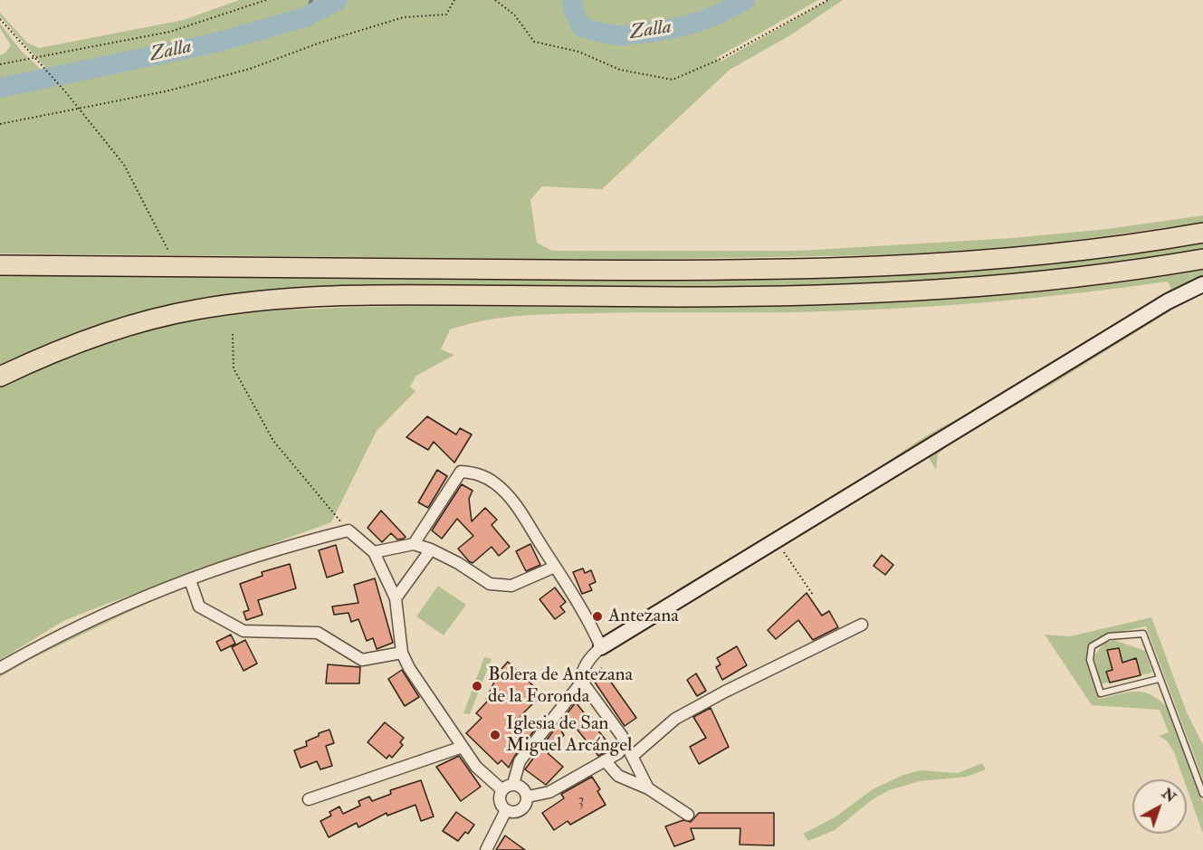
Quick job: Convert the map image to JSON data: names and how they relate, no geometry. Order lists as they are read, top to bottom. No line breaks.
{"water":["Zalla"],"places":["Antezana","Bolera de Antezana de la Foronda","Iglesia de San Miguel Arcángel"],"house_numbers":["3"],"north":"top right"}
